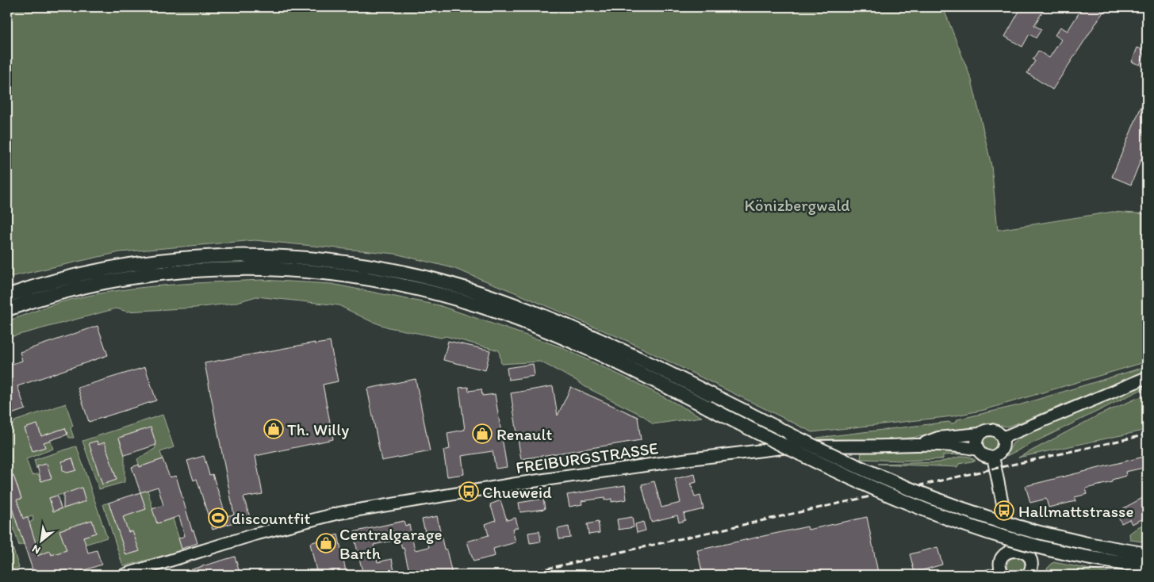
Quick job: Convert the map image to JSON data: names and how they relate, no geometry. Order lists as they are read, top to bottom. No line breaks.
{"streets":{"main road":["FREIBURGSTRASSE"]},"parks":["Könizbergwald"],"places":{"shop":["Th. Willy","Renault","Centralgarage Barth"],"bus stop":["Chueweid","Hallmattstrasse"],"sports":["discountfit"]},"north":"bottom left"}
